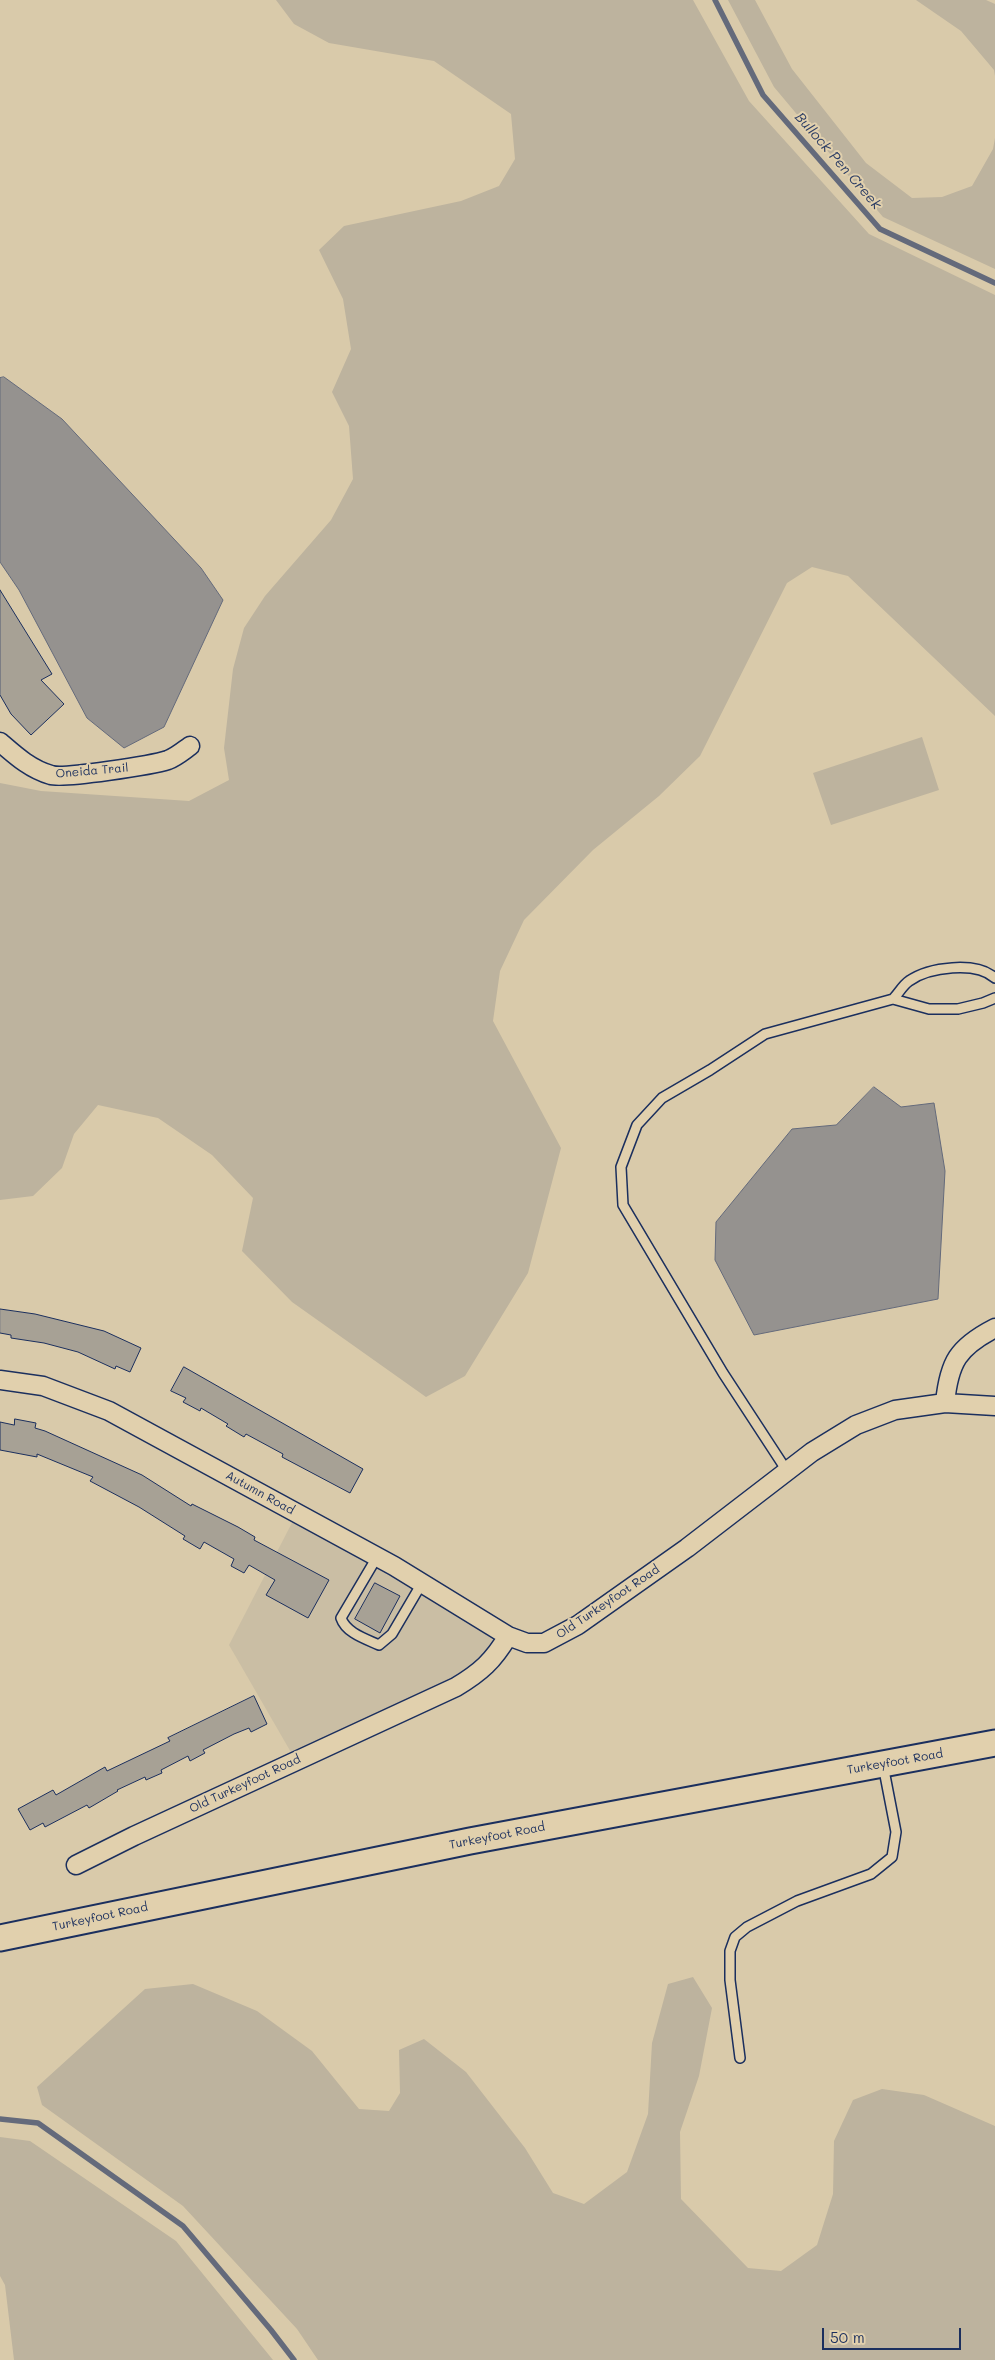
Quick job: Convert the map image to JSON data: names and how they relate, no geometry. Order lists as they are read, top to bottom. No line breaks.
{"streets":{"main road":["Turkeyfoot Road"],"street":["Oneida Trail","Autumn Road","Old Turkeyfoot Road"]},"crossings":[["Autumn Road","Old Turkeyfoot Road"]],"water":["Bullock Pen Creek"],"scale_bar":"50 m"}
